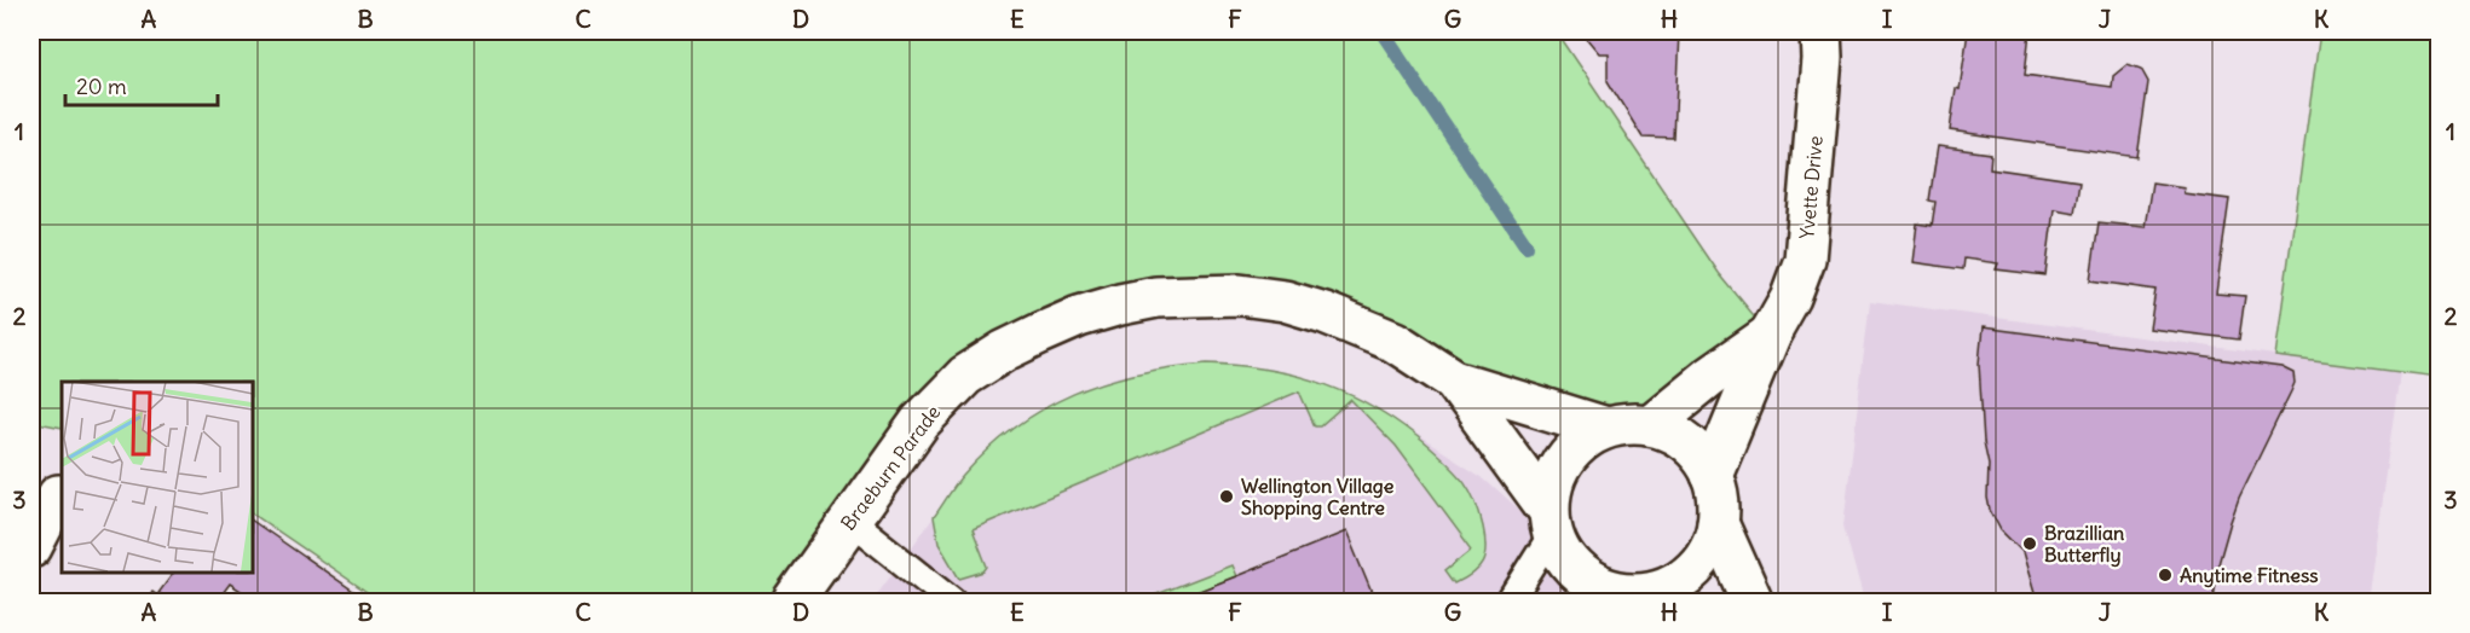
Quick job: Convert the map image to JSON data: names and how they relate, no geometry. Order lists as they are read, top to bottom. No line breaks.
{"streets":{"street":["Yvette Drive","Braeburn Parade"]},"crossings":[["Yvette Drive","Braeburn Parade"]],"places":["Wellington Village Shopping Centre","Brazillian Butterfly","Anytime Fitness"],"scale_bar":"20 m","grid":{"columns":["A","B","C","D","E","F","G","H","I","J","K"],"rows":["1","2","3"]}}
